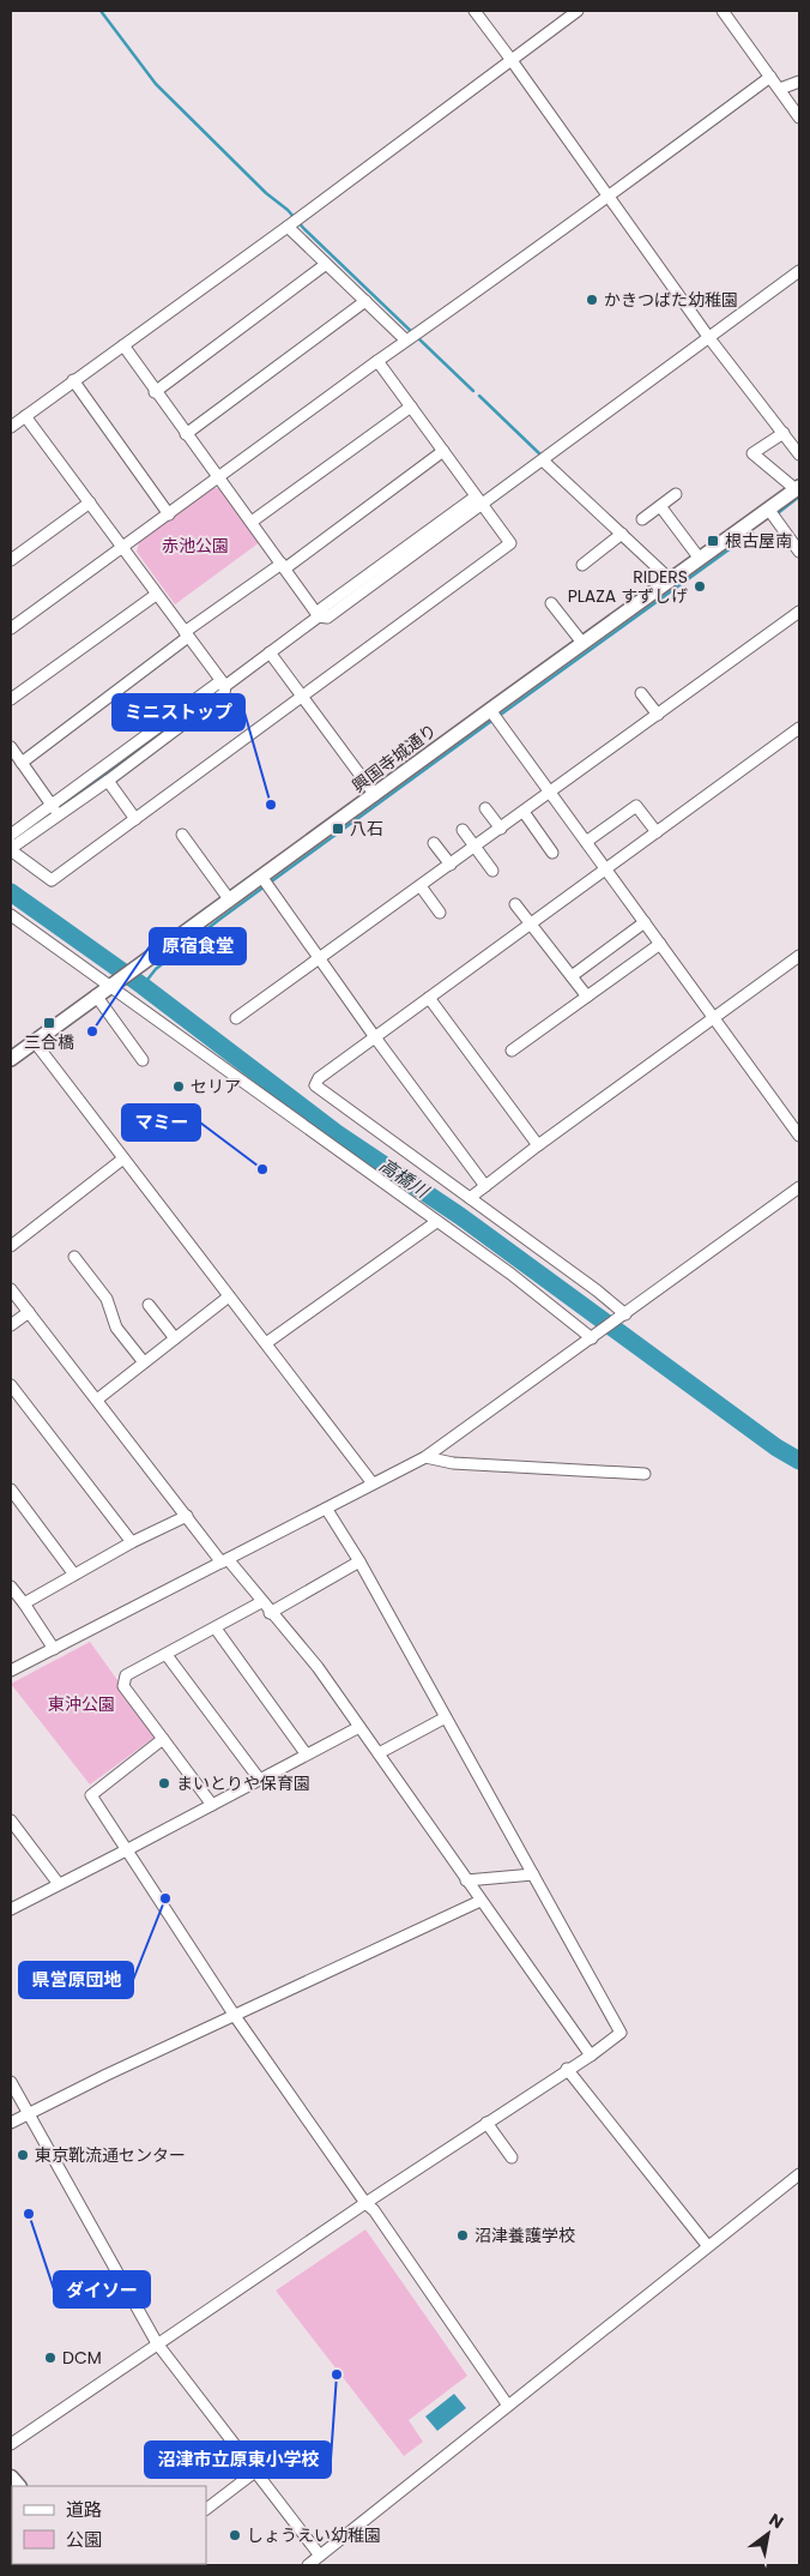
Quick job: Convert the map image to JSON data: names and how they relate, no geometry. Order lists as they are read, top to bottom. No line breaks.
{"streets":{"main road":["興国寺城通り"]},"water":["高橋川"],"parks":["赤池公園","東沖公園"],"places":{"other":["かきつばた幼稚園","RIDERS PLAZA すずしげ","ミニストップ","原宿食堂","セリア","マミー","まいとりや保育園","県営原団地","東京靴流通センター","ダイソー","沼津養護学校","DCM","沼津市立原東小学校","しょうえい幼稚園"],"transit":["根古屋南","八石","三合橋"]},"legend":["道路","公園"],"north":"top right"}
